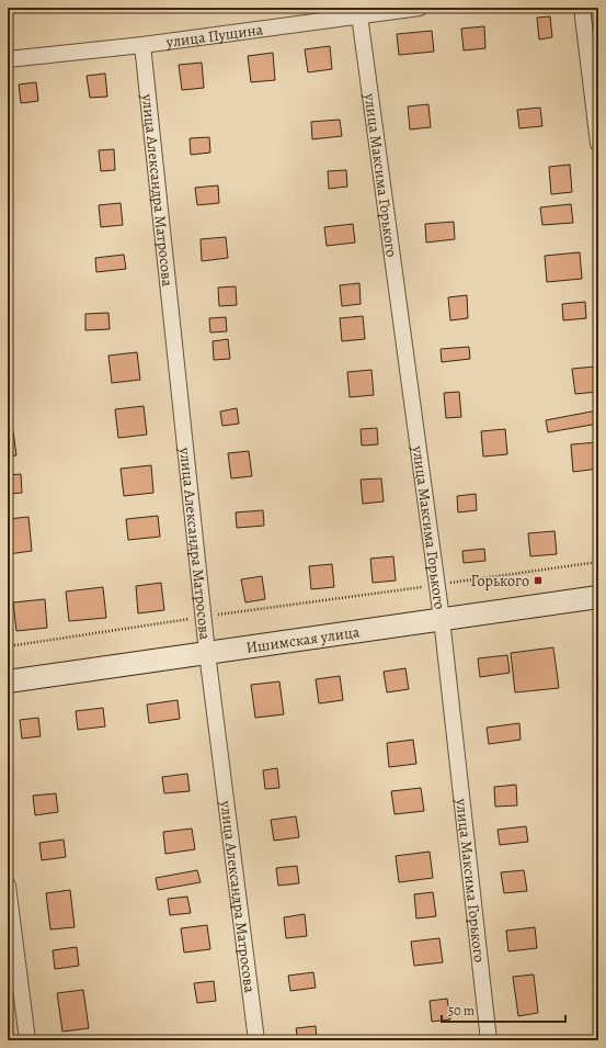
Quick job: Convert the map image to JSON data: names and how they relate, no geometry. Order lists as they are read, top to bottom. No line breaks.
{"streets":{"main road":["Ишимская улица"],"street":["улица Пущина","улица Максима Горького","улица Александра Матросова"]},"crossings":[["улица Пущина","улица Максима Горького"],["улица Пущина","улица Александра Матросова"],["улица Максима Горького","Ишимская улица"],["улица Александра Матросова","Ишимская улица"]],"places":{"transit":["Горького"]},"scale_bar":"50 m"}
